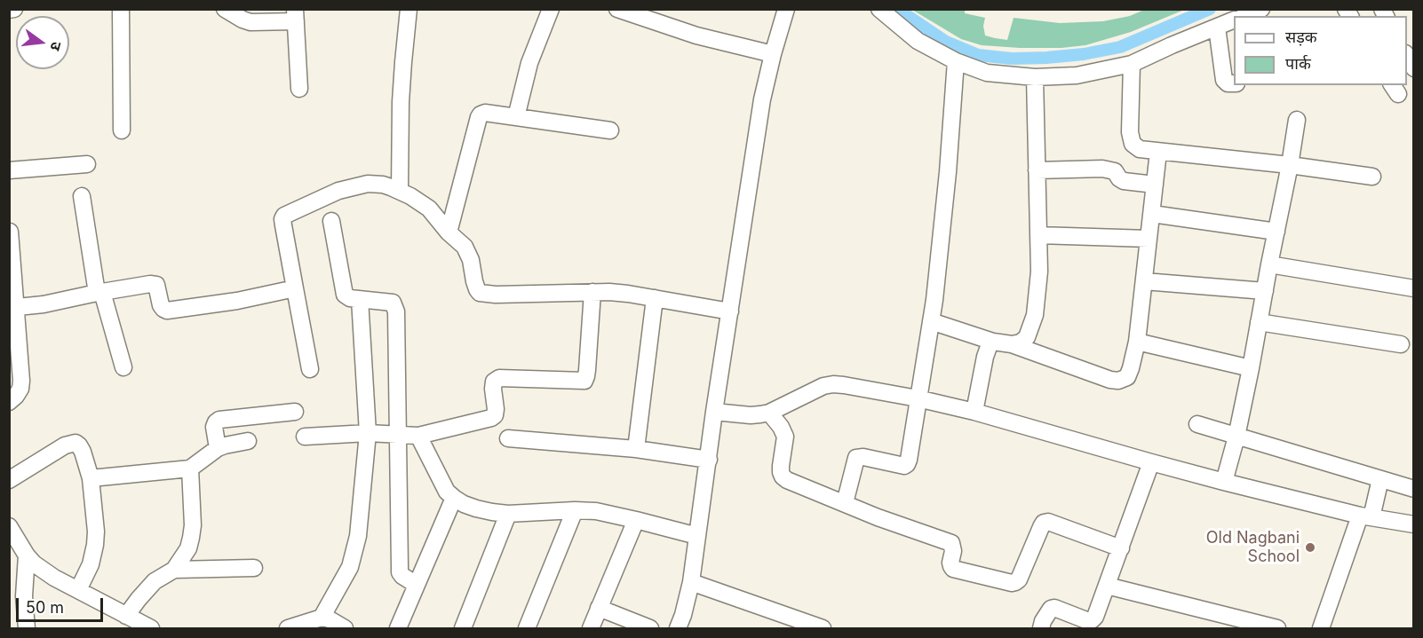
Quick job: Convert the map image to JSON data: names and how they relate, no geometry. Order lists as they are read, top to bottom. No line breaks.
{"places":["Old Nagbani School"],"legend":["सड़क","पार्क"],"scale_bar":"50 m","north":"right"}
